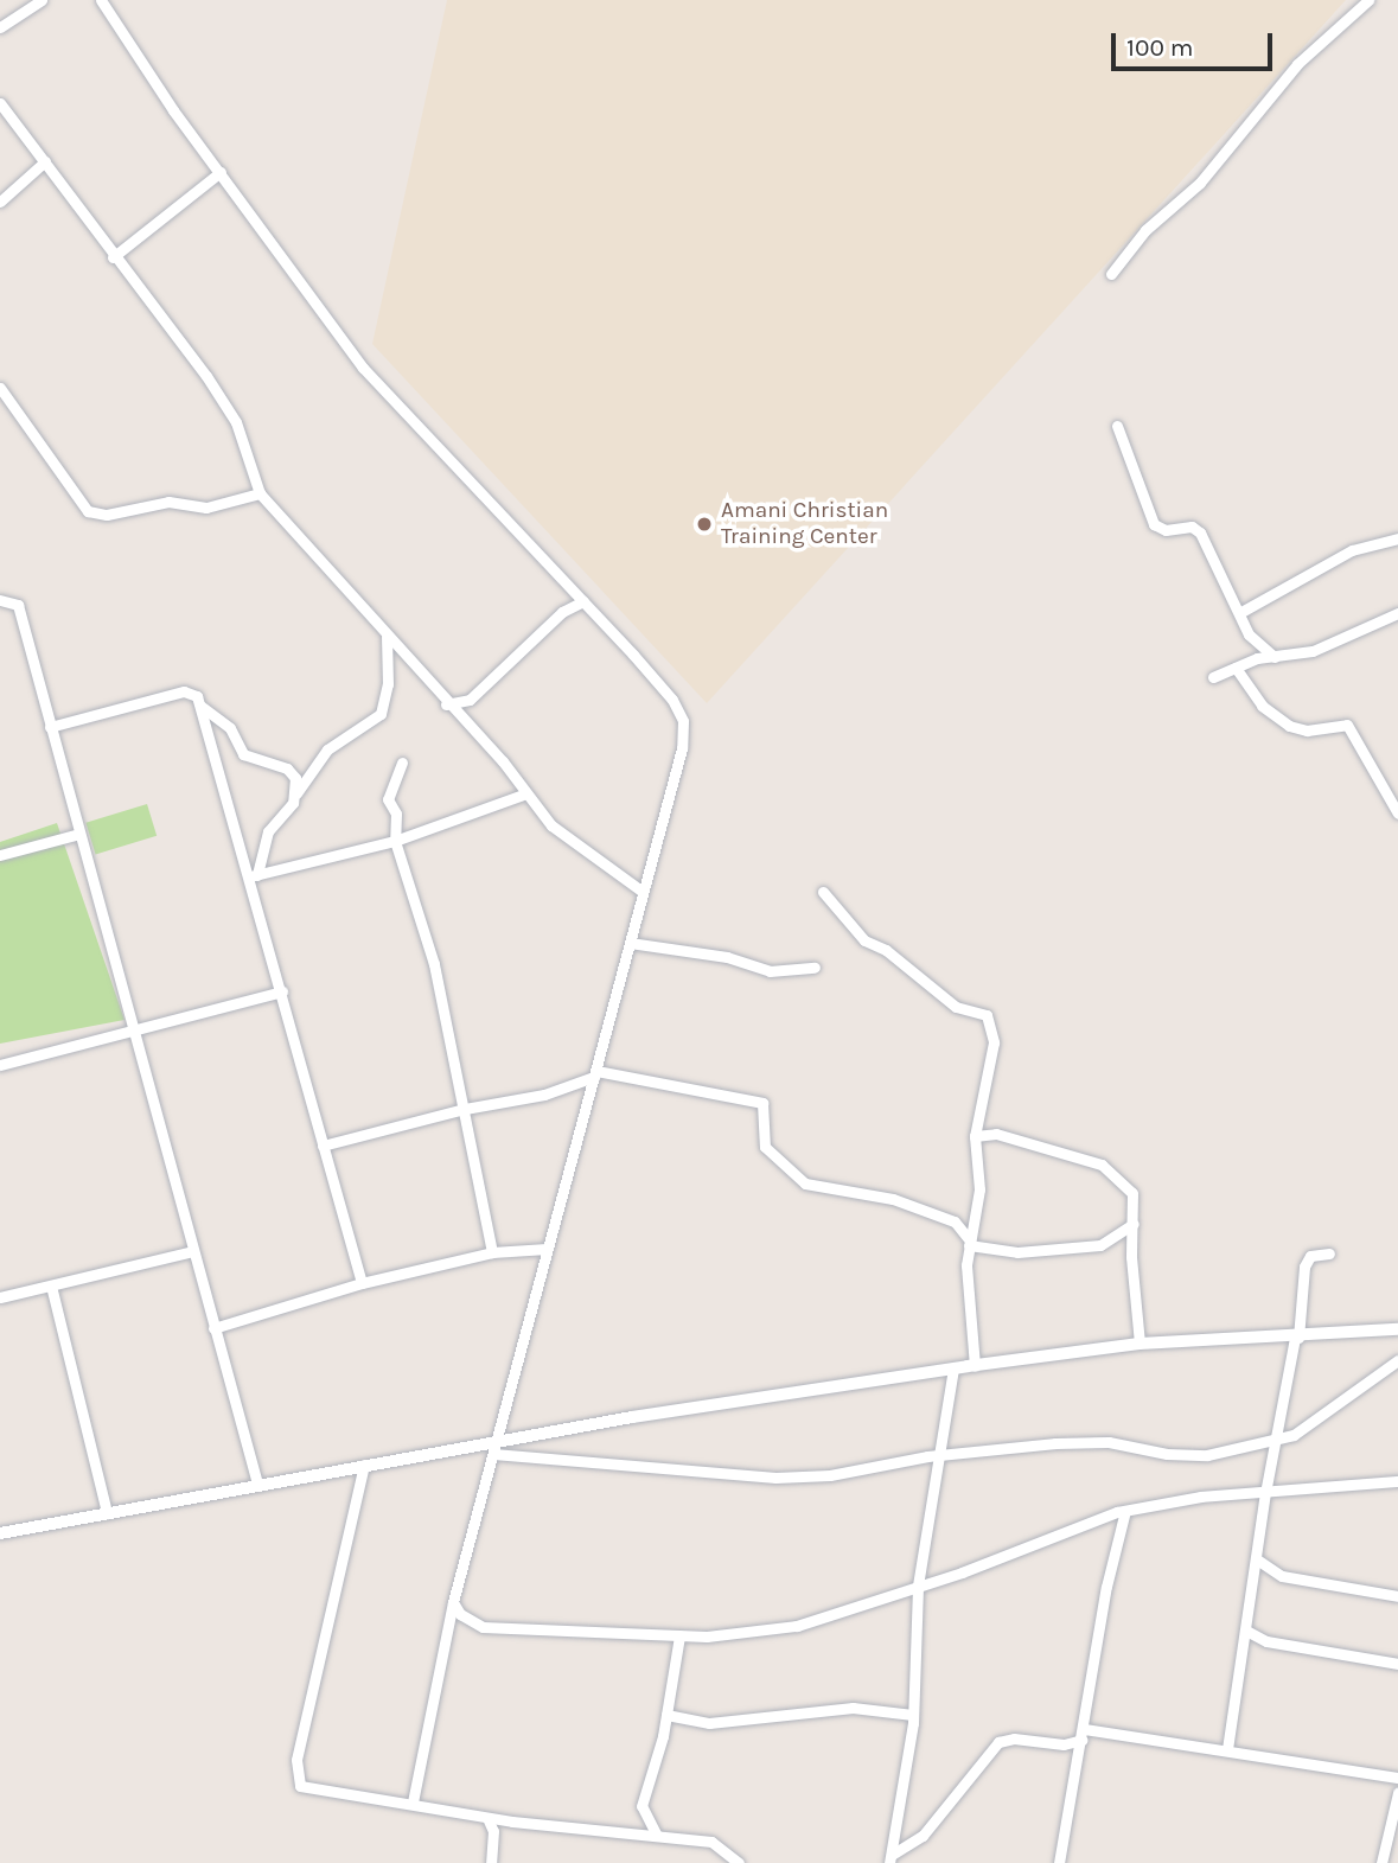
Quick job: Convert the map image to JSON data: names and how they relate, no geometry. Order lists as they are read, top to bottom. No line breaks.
{"places":["Amani Christian Training Center"],"scale_bar":"100 m"}
